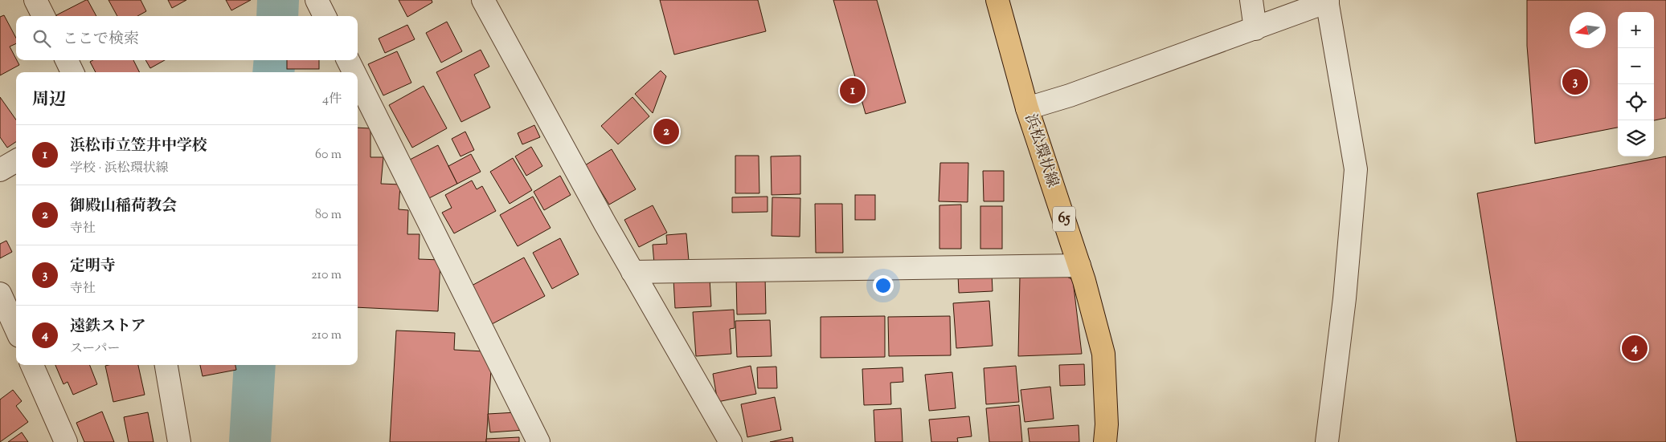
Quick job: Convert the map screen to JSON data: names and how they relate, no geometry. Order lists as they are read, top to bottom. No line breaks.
{"streets":{"main road":["浜松環状線","65"]},"north":"left","page":{"map_buttons":["+","−"],"search":"ここで検索","pins":["3","1","2","4"],"heading":["周辺","4件"],"list":[{"mark":"1","name":"浜松市立笠井中学校","note":"学校 · 浜松環状線","value":"60 m"},{"mark":"2","name":"御殿山稲荷教会","note":"寺社","value":"80 m"},{"mark":"3","name":"定明寺","note":"寺社","value":"210 m"},{"mark":"4","name":"遠鉄ストア","note":"スーパー","value":"210 m"}]}}
